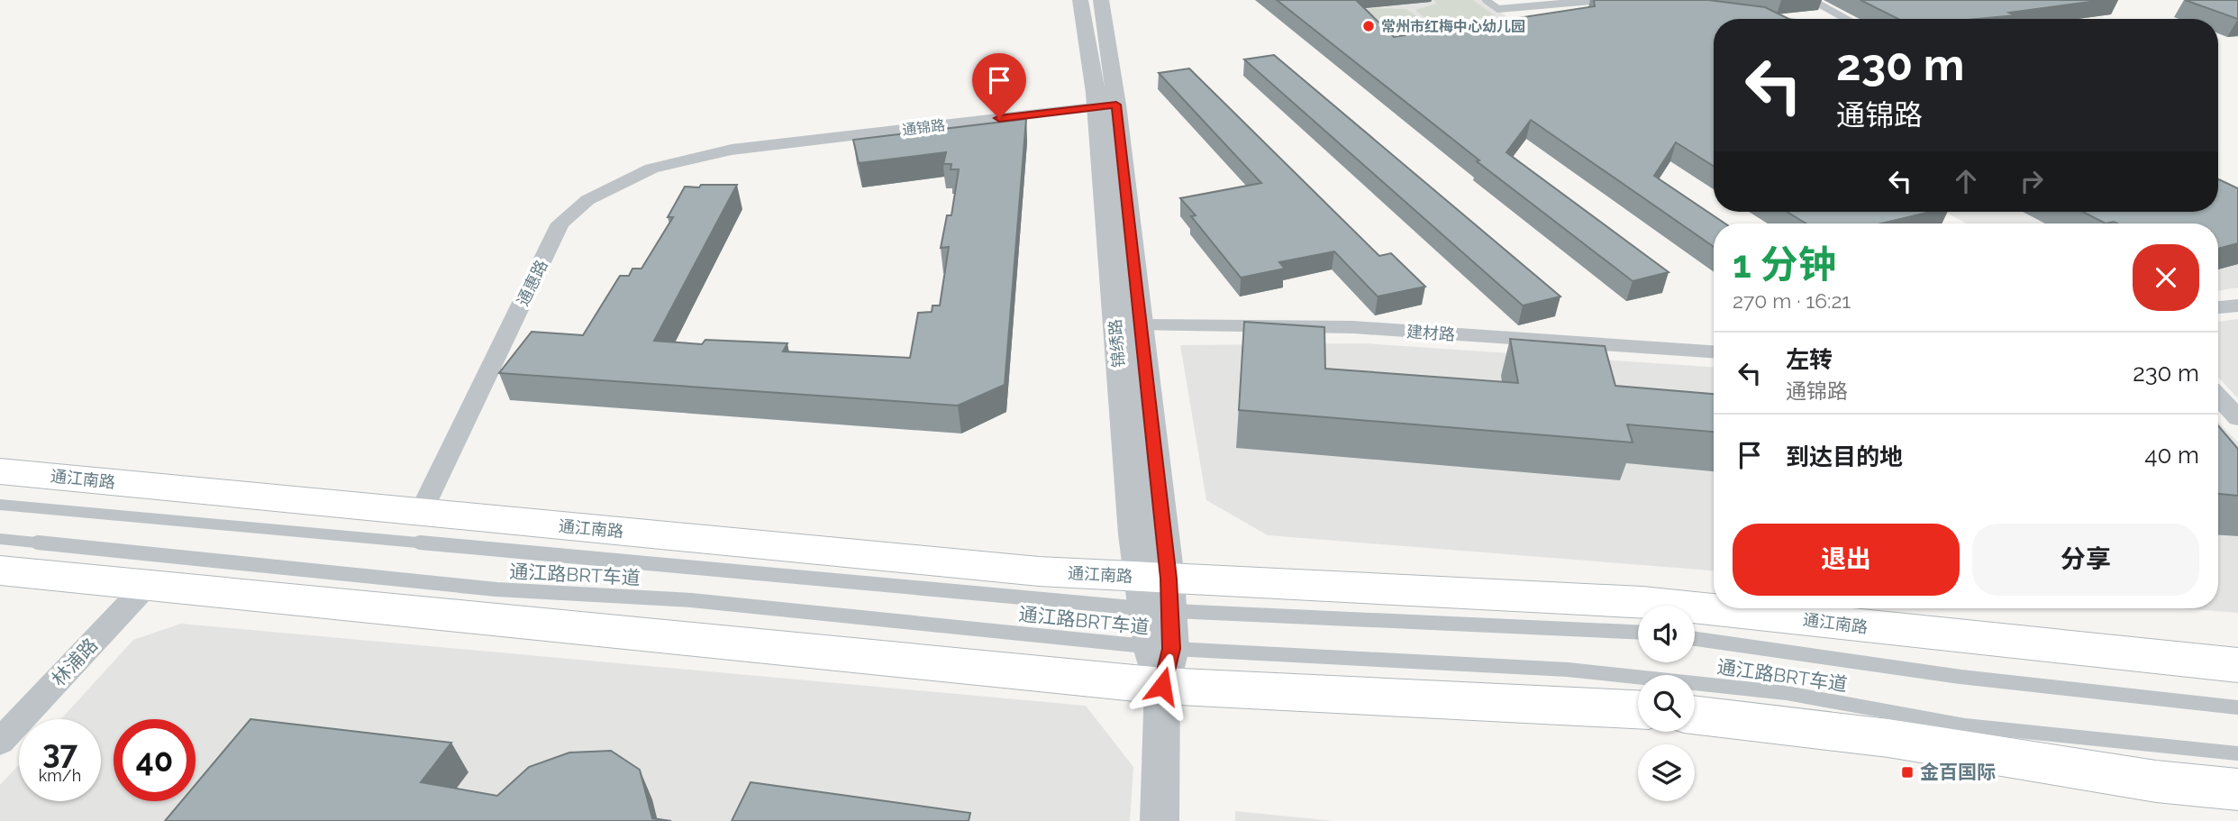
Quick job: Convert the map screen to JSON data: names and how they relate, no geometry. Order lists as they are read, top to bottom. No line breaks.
{"streets":{"main road":["通江南路"],"street":["通锦路","通惠路","建材路","锦绣路","林浦路"],"lane":["通江路BRT车道"]},"crossings":[["通锦路","通惠路"],["通锦路","锦绣路"],["通惠路","通江南路"],["建材路","锦绣路"],["锦绣路","通江南路"],["锦绣路","通江路BRT车道"],["通江南路","通江路BRT车道"]],"places":{"other":["常州市红梅中心幼儿园"],"transit":["金百国际"]},"page":{"turn":["230 m","通锦路"],"heading":["1 分钟","270 m · 16:21"],"list":[{"name":"左转","note":"通锦路","value":"230 m"},{"name":"到达目的地","value":"40 m"}],"buttons":["退出","分享"],"speed":"37 km/h","limit":"40"}}
